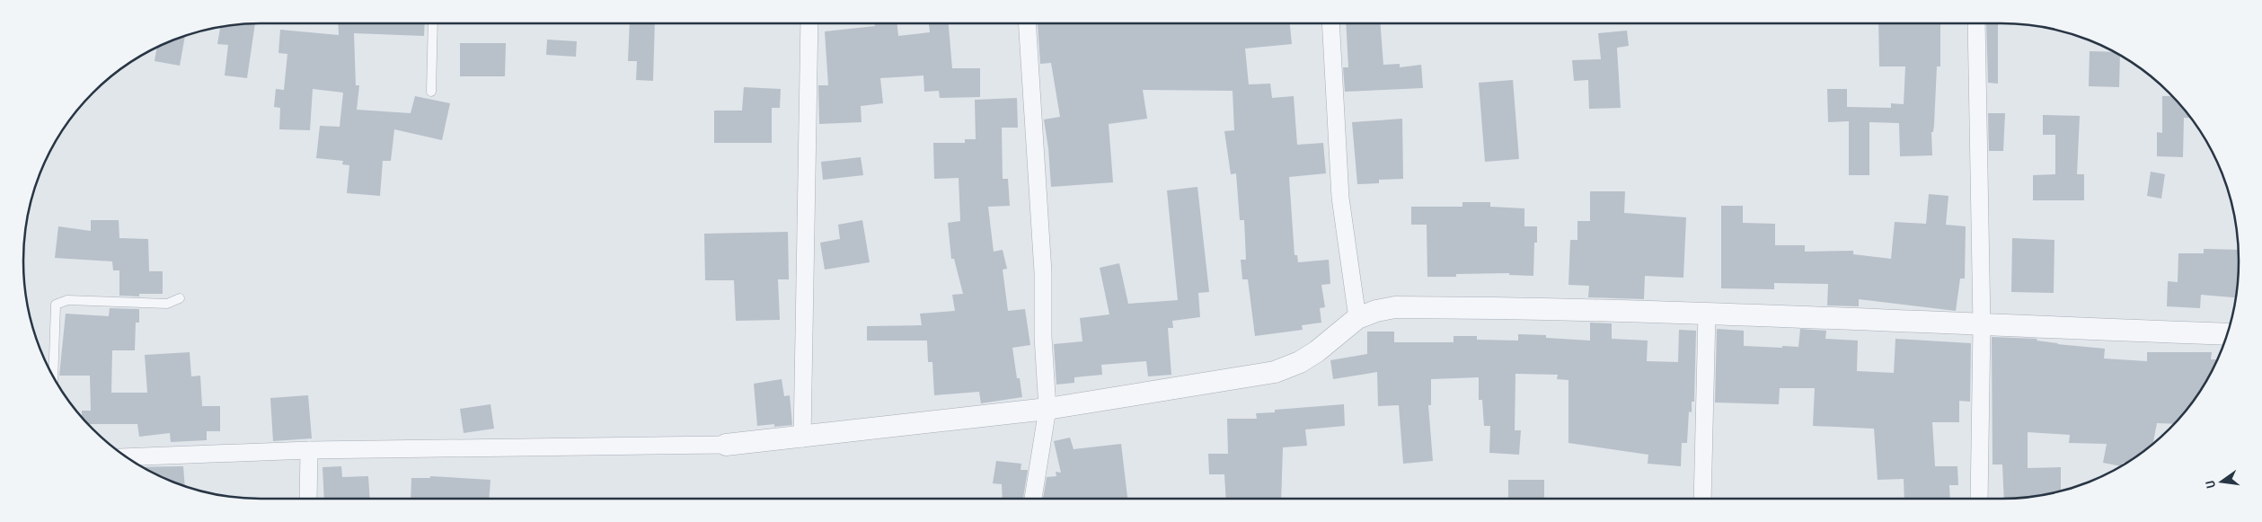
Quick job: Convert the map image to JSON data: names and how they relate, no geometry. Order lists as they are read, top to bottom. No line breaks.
{"north":"left"}
